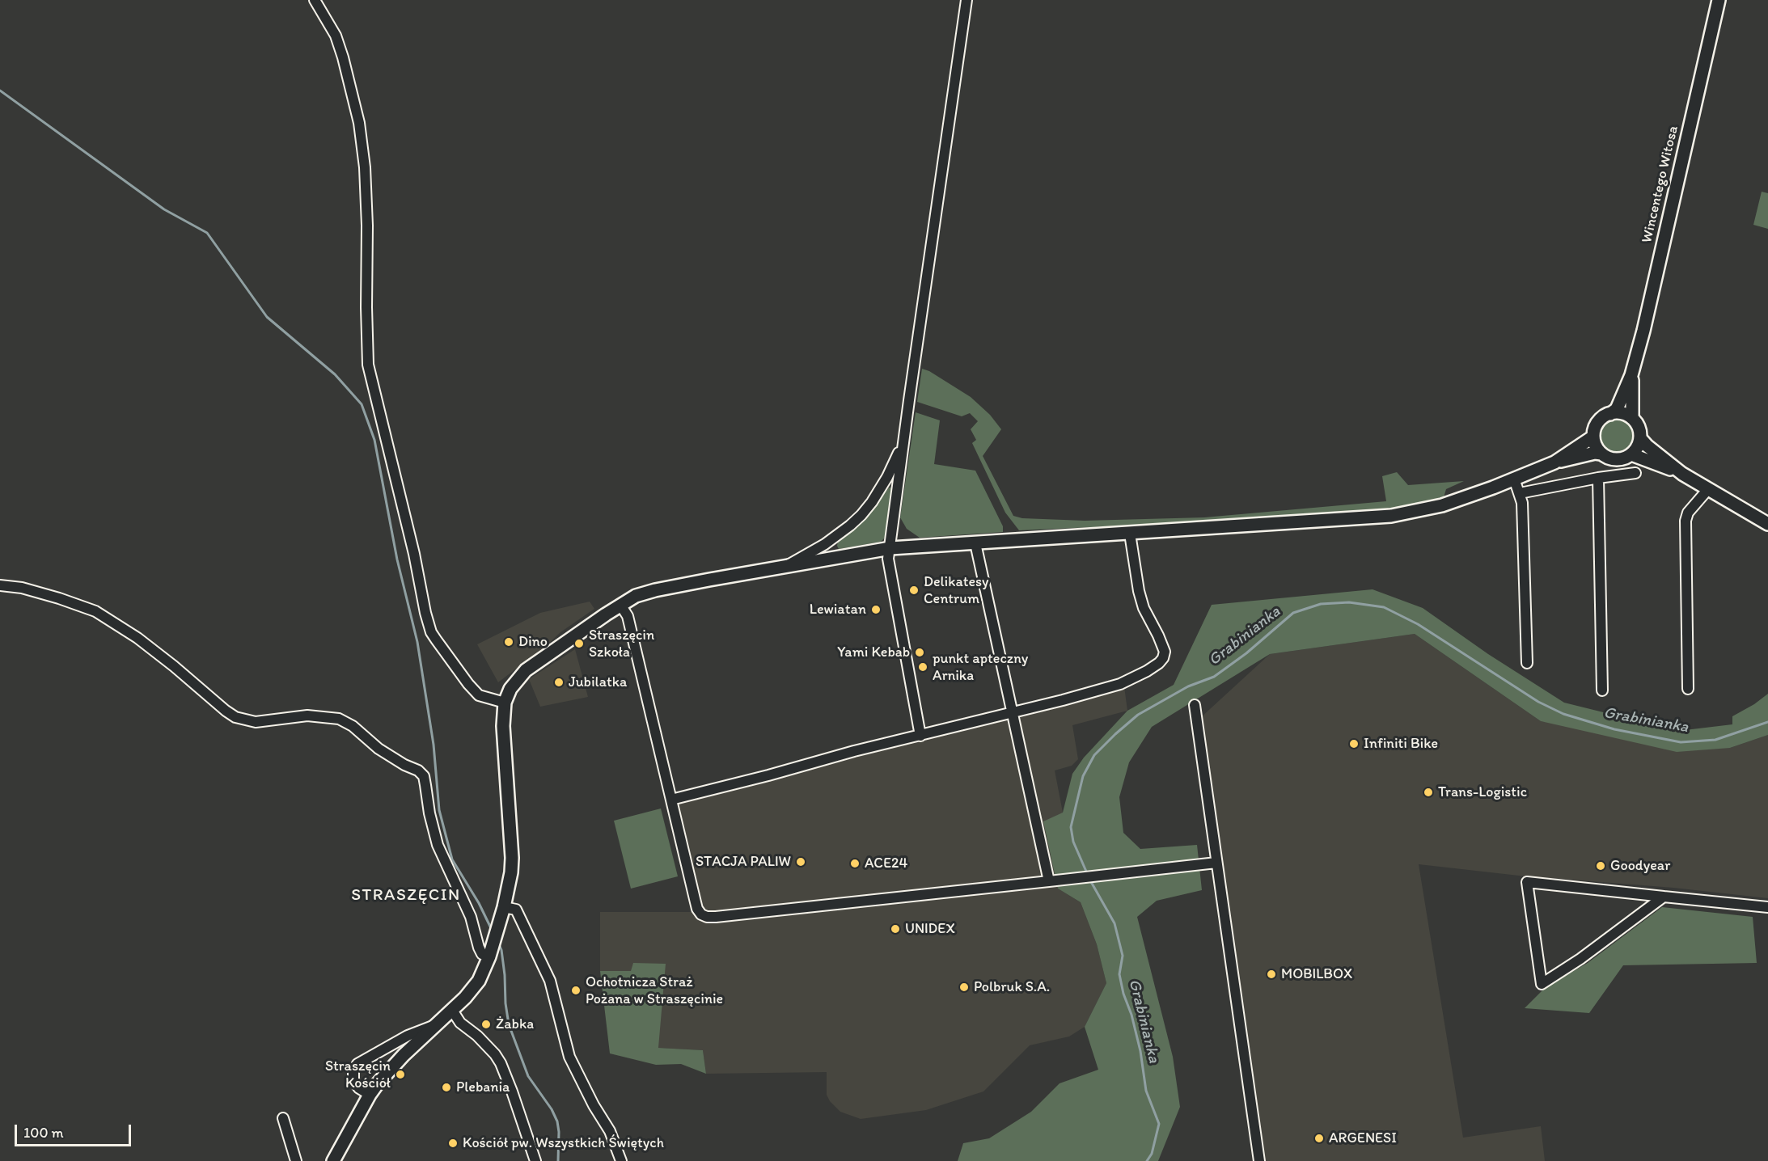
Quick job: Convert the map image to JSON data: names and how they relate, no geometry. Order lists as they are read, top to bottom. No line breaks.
{"streets":{"street":["Wincentego Witosa"]},"districts":["STRASZĘCIN"],"water":["Grabinianka"],"places":["Delikatesy Centrum","Lewiatan","Dino","Straszęcin Szkoła","Yami Kebab","punkt apteczny Arnika","Jubilatka","Infiniti Bike","Trans-Logistic","STACJA PALIW","ACE24","Goodyear","UNIDEX","MOBILBOX","Polbruk S.A.","Ochotnicza Straż Pożana w Straszęcinie","Żabka","Straszęcin Kościół","Plebania","ARGENESI","Kościół pw. Wszystkich Świętych"],"scale_bar":"100 m"}
